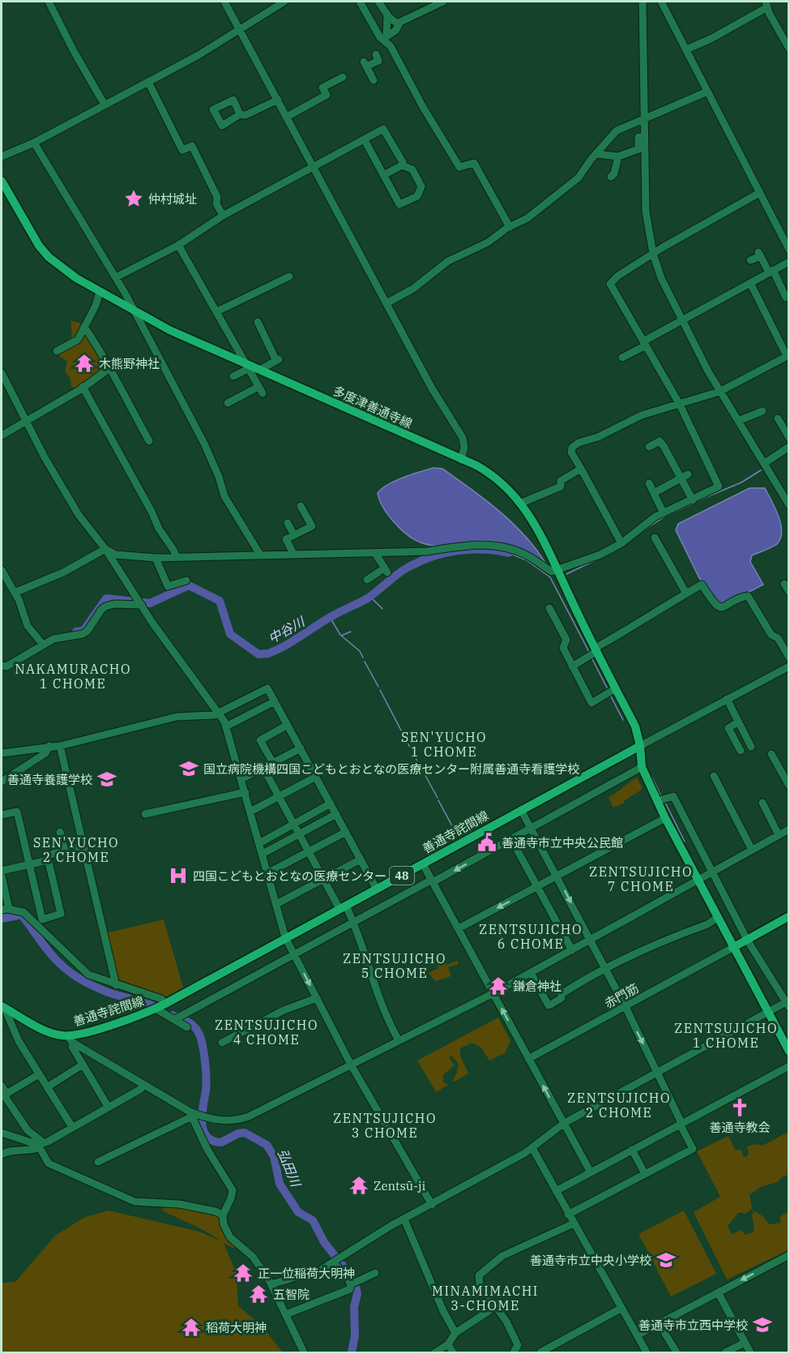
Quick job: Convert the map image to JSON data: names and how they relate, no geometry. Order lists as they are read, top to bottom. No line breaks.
{"streets":{"main road":["多度津善通寺線","善通寺詫間線","48"],"street":["赤門筋"]},"crossings":[["多度津善通寺線","善通寺詫間線"]],"districts":["NAKAMURACHO 1 CHOME","SEN'YUCHO 1 CHOME","SEN'YUCHO 2 CHOME","ZENTSUJICHO 7 CHOME","ZENTSUJICHO 6 CHOME","ZENTSUJICHO 5 CHOME","ZENTSUJICHO 4 CHOME","ZENTSUJICHO 1 CHOME","ZENTSUJICHO 2 CHOME","ZENTSUJICHO 3 CHOME","MINAMIMACHI 3-CHOME"],"water":["中谷川","弘田川"],"places":{"place":["仲村城址"],"temple":["木熊野神社","鎌倉神社","Zentsū-ji","正一位稲荷大明神","五智院","稻荷大明神"],"school or university":["国立病院機構四国こどもとおとなの医療センター附属善通寺看護学校","善通寺養護学校","善通寺市立中央小学校","善通寺市立西中学校"],"public building":["善通寺市立中央公民館"],"hospital":["四国こどもとおとなの医療センター"],"church":["善通寺教会"]}}
